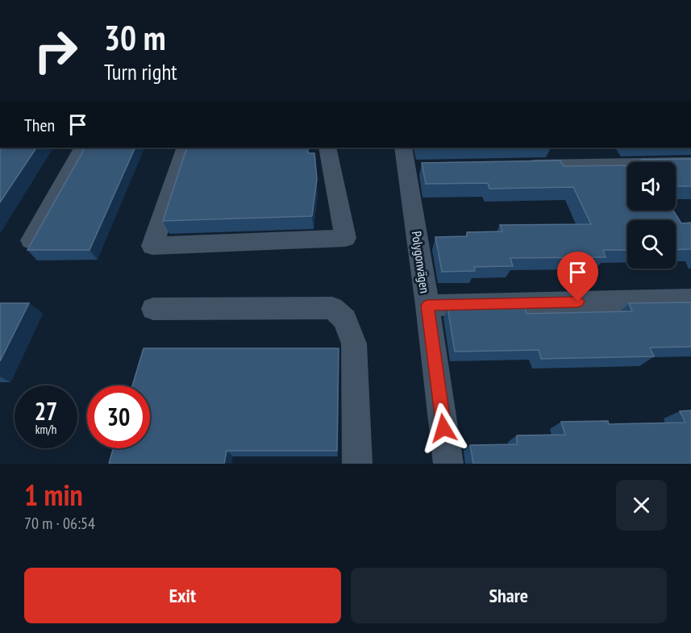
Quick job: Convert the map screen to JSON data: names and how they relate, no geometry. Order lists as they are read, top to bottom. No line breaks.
{"streets":{"street":["Polygonvägen"]},"page":{"turn":["30 m","Turn right"],"then":"Then","speed":"27 km/h","limit":"30","heading":["1 min","70 m · 06:54"],"buttons":["Exit","Share"]}}
